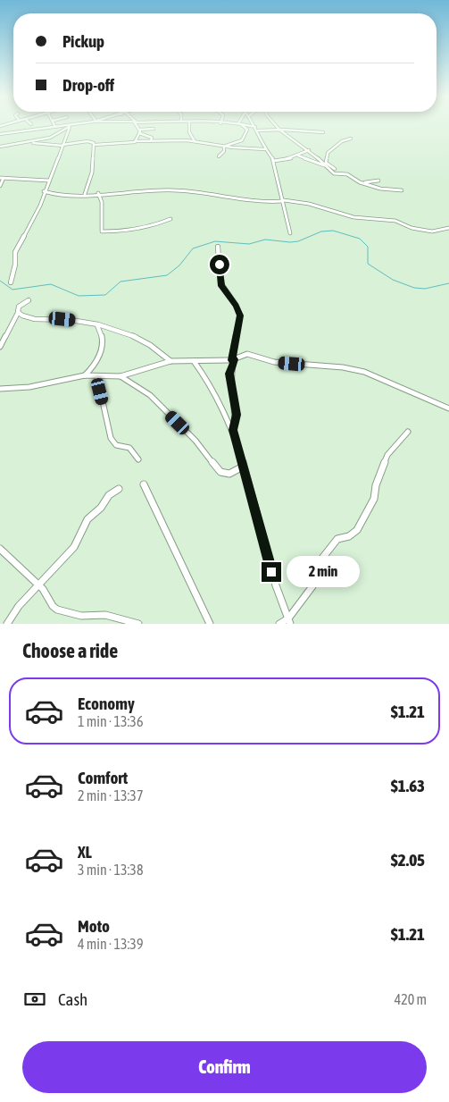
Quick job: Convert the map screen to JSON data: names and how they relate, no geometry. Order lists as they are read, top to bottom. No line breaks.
{"page":{"banner":["Pickup","Drop-off"],"bubble":"2 min","heading":"Choose a ride","list":[{"name":"Economy","note":"1 min · 13:36","value":"$1.21"},{"name":"Comfort","note":"2 min · 13:37","value":"$1.63"},{"name":"XL","note":"3 min · 13:38","value":"$2.05"},{"name":"Moto","note":"4 min · 13:39","value":"$1.21"}],"pay":["Cash","420 m"],"buttons":"Confirm"}}
